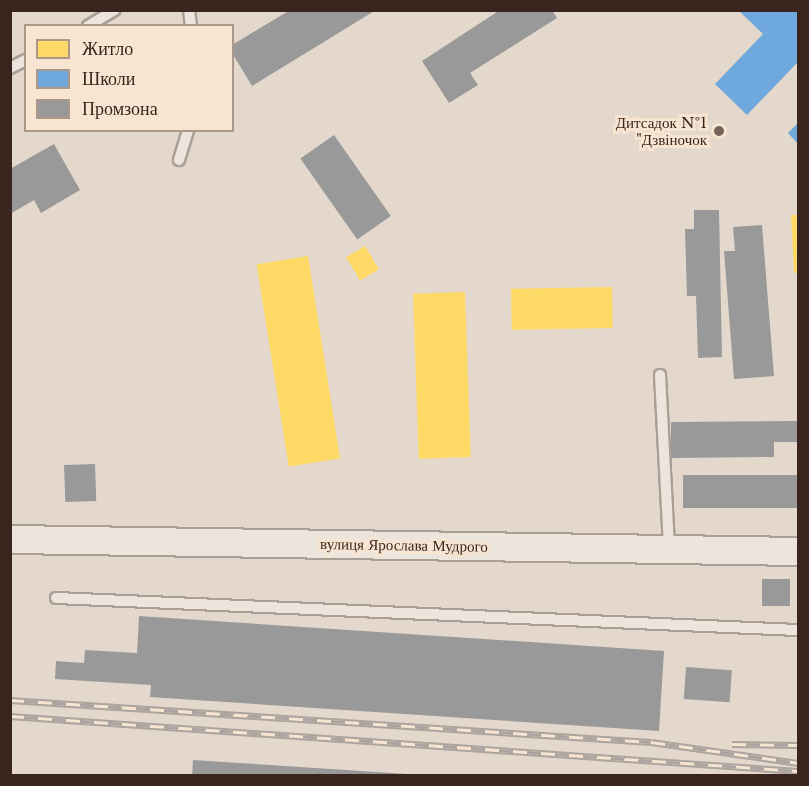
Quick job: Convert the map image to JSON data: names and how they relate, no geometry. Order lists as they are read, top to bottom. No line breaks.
{"streets":{"street":["вулиця Ярослава Мудрого"]},"places":["Дитсадок №1 \"Дзвіночок"],"legend":["Житло","Школи","Промзона"]}
